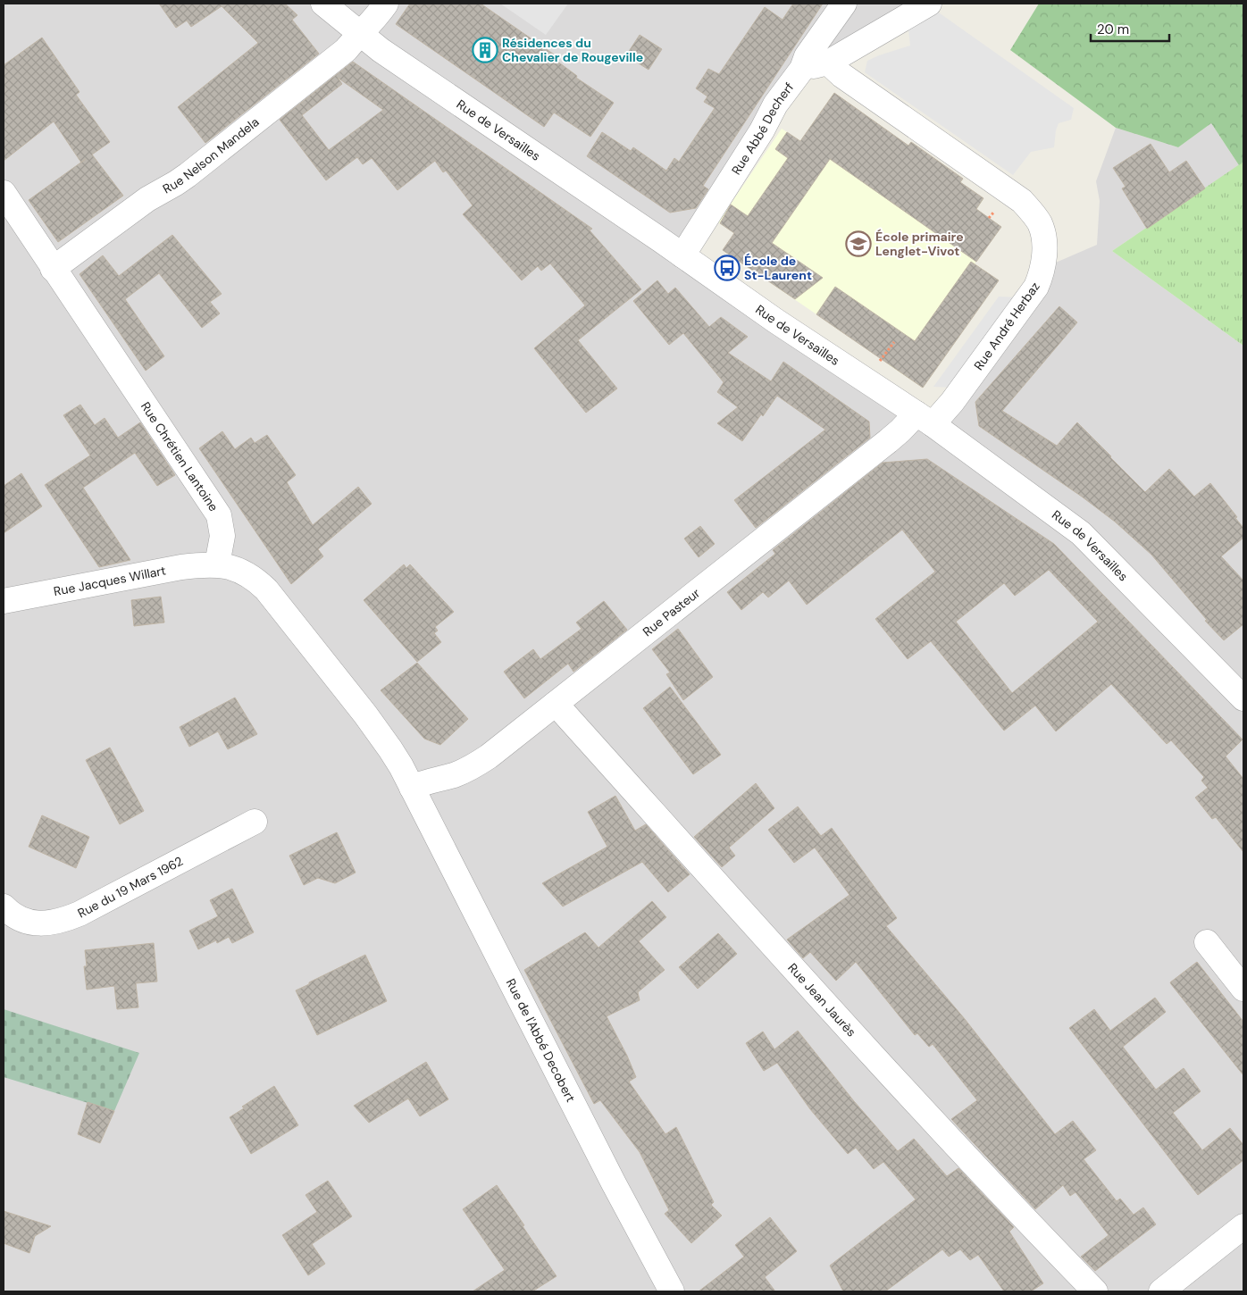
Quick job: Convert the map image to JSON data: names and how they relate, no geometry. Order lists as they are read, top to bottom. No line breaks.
{"streets":{"street":["Rue Abbé Decherf","Rue de Versailles","Rue Nelson Mandela","Rue André Herbaz","Rue Chrétien Lantoine","Rue Jacques Willart","Rue Pasteur","Rue du 19 Mars 1962","Rue Jean Jaurès","Rue de l'Abbé Decobert"]},"crossings":[["Rue Abbé Decherf","Rue de Versailles"],["Rue de Versailles","Rue Nelson Mandela"],["Rue de Versailles","Rue André Herbaz"],["Rue de Versailles","Rue Pasteur"],["Rue Nelson Mandela","Rue Chrétien Lantoine"],["Rue André Herbaz","Rue Pasteur"],["Rue Chrétien Lantoine","Rue Jacques Willart"],["Rue Pasteur","Rue Jean Jaurès"],["Rue Pasteur","Rue de l'Abbé Decobert"]],"places":{"building":["Résidences du Chevalier de Rougeville"],"school or university":["École primaire Lenglet-Vivot"],"bus stop":["École de St-Laurent"]},"scale_bar":"20 m"}
